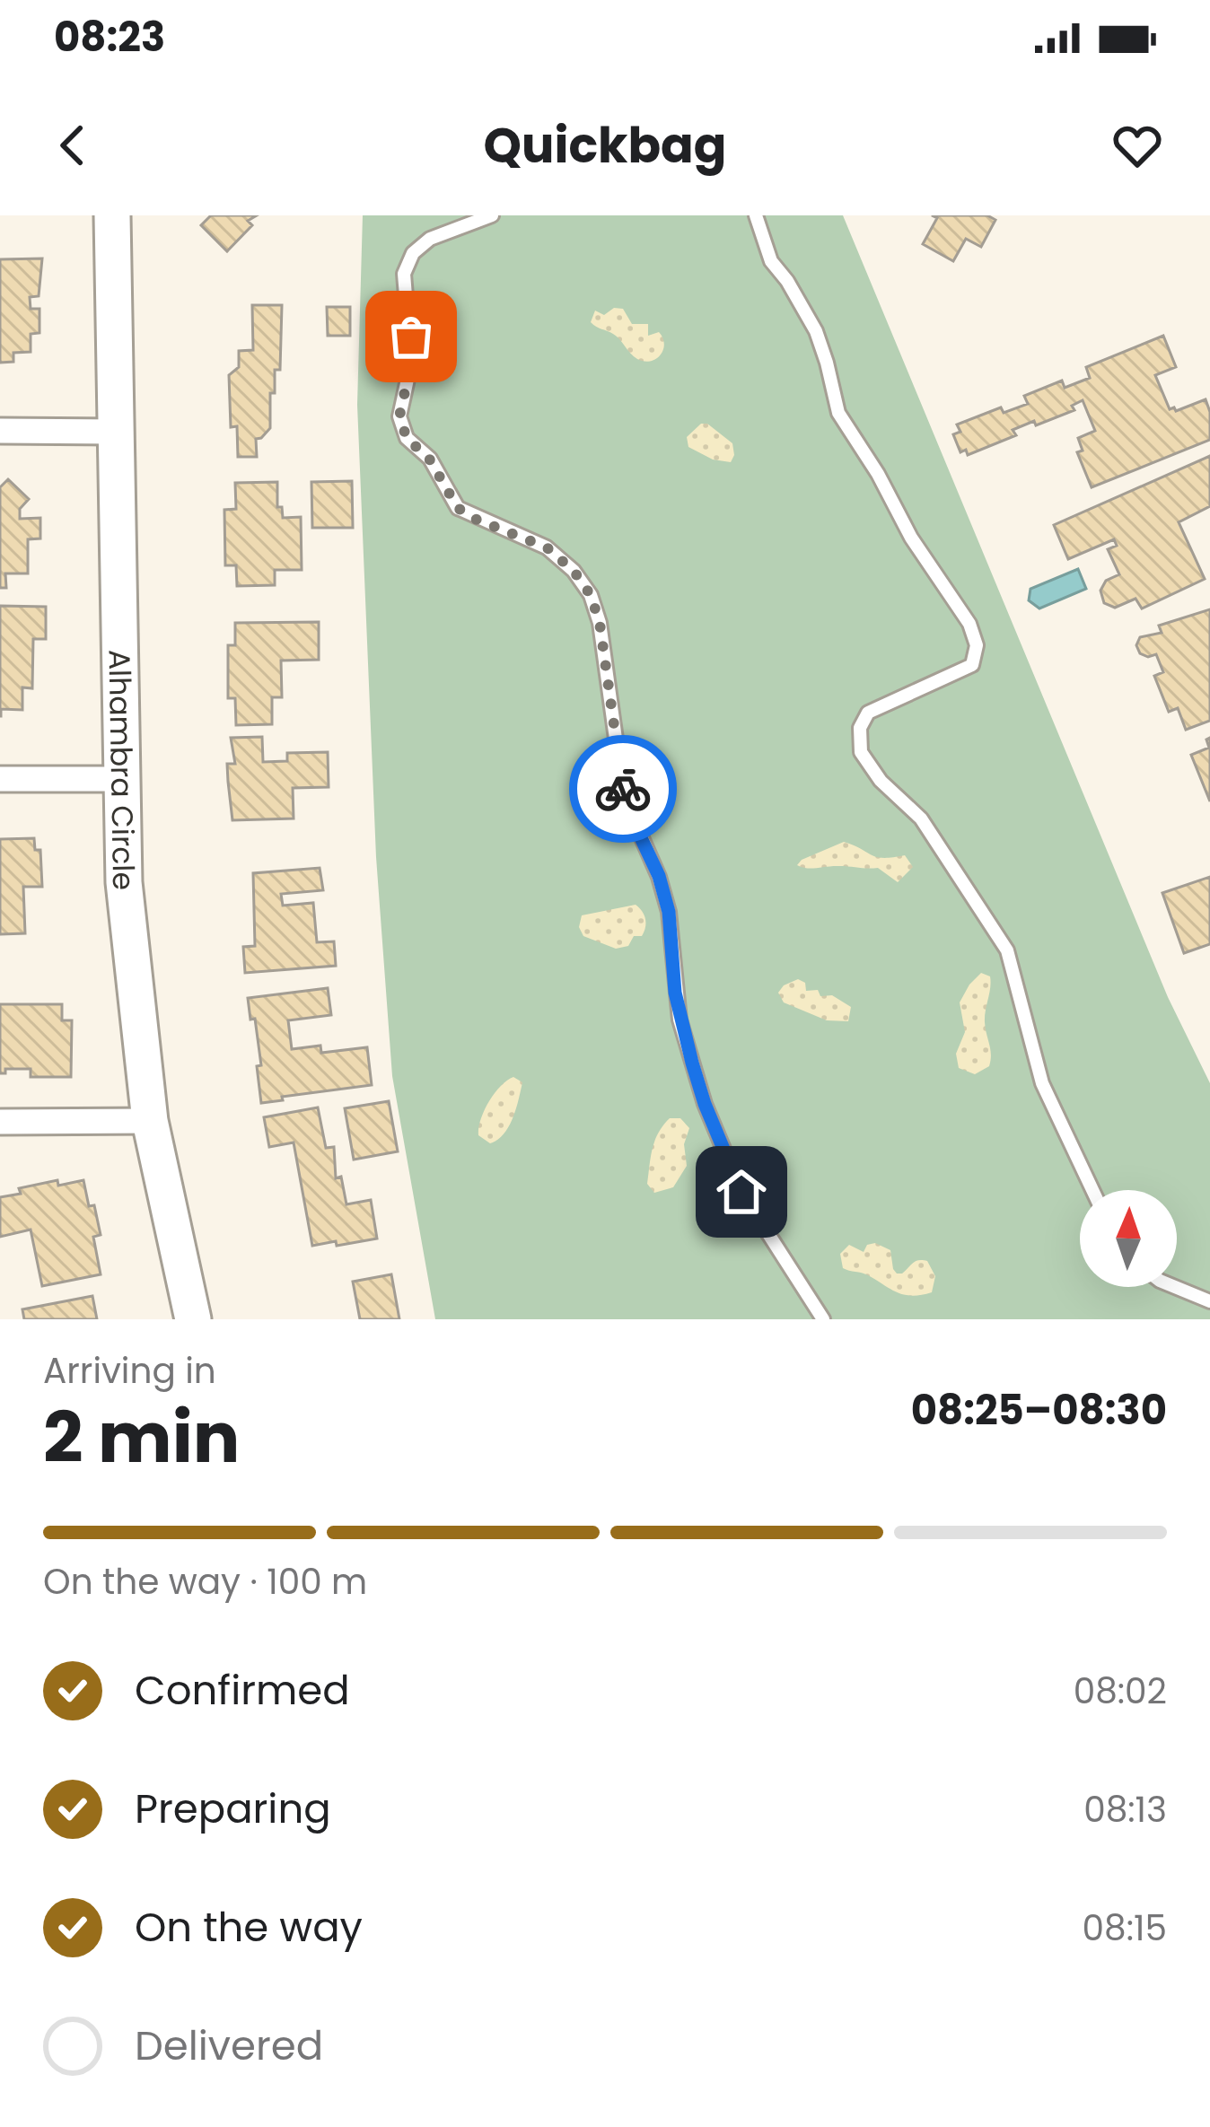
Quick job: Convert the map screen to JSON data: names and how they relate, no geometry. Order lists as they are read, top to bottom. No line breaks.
{"streets":{"street":["Alhambra Circle"]},"north":"top","page":{"status":"08:23","header":"Quickbag","heading":["2 min","Arriving in","08:25–08:30"],"bar":"On the way · 100 m","list":[["Confirmed","08:02"],["Preparing","08:13"],["On the way","08:15"],"Delivered"]}}
